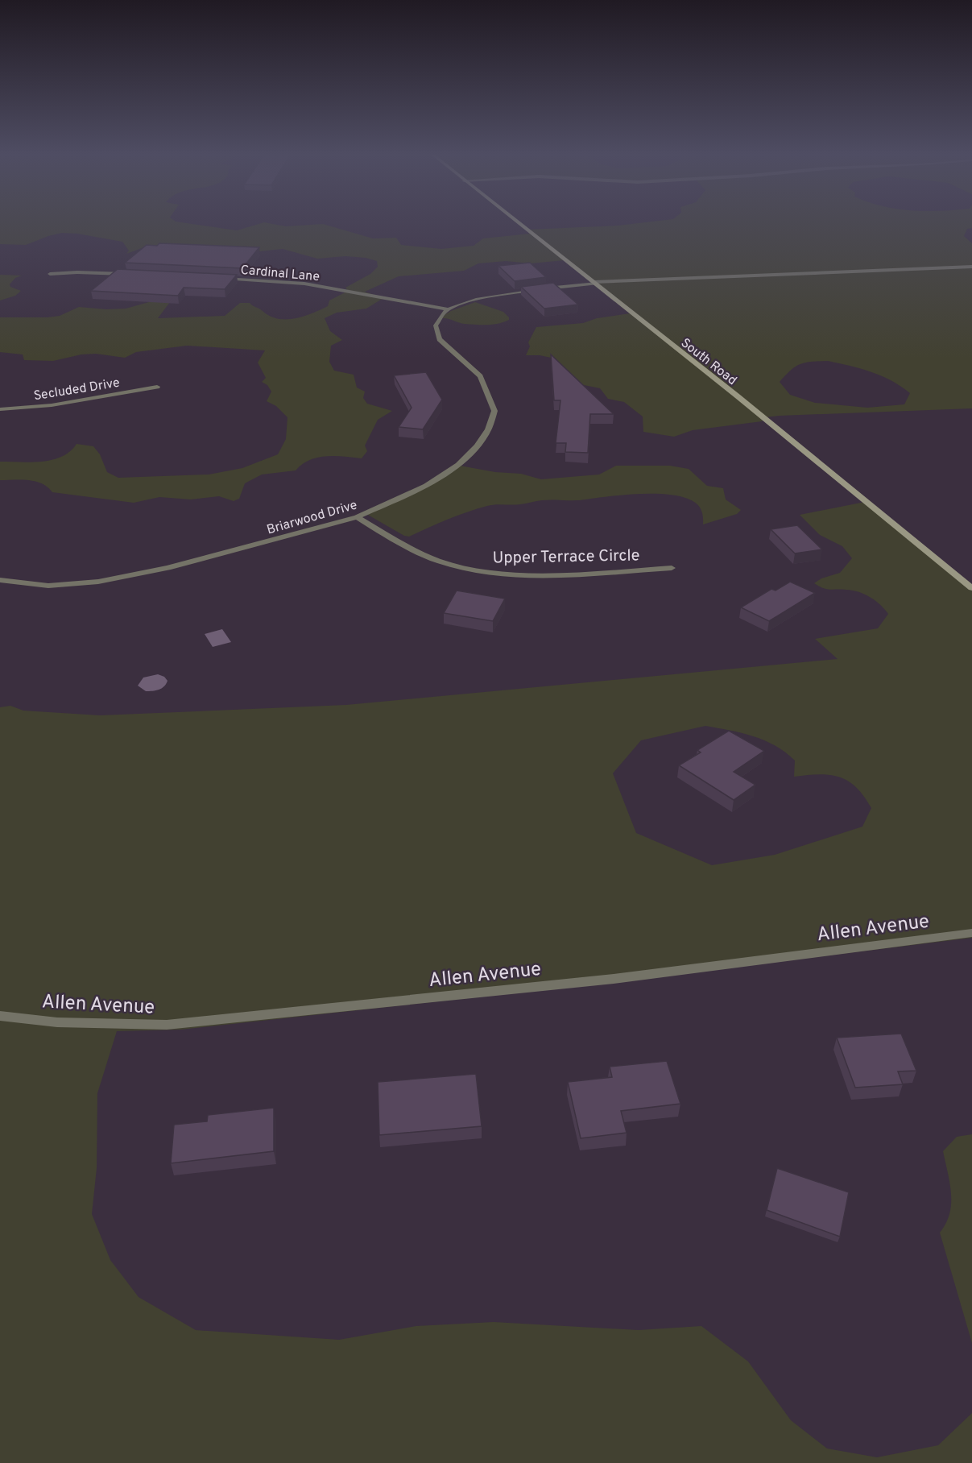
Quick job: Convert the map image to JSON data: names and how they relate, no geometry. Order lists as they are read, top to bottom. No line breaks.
{"streets":{"street":["Cardinal Lane","South Road","Secluded Drive","Briarwood Drive","Upper Terrace Circle","Allen Avenue"]},"crossings":[["Cardinal Lane","Briarwood Drive"],["Briarwood Drive","Upper Terrace Circle"]]}
